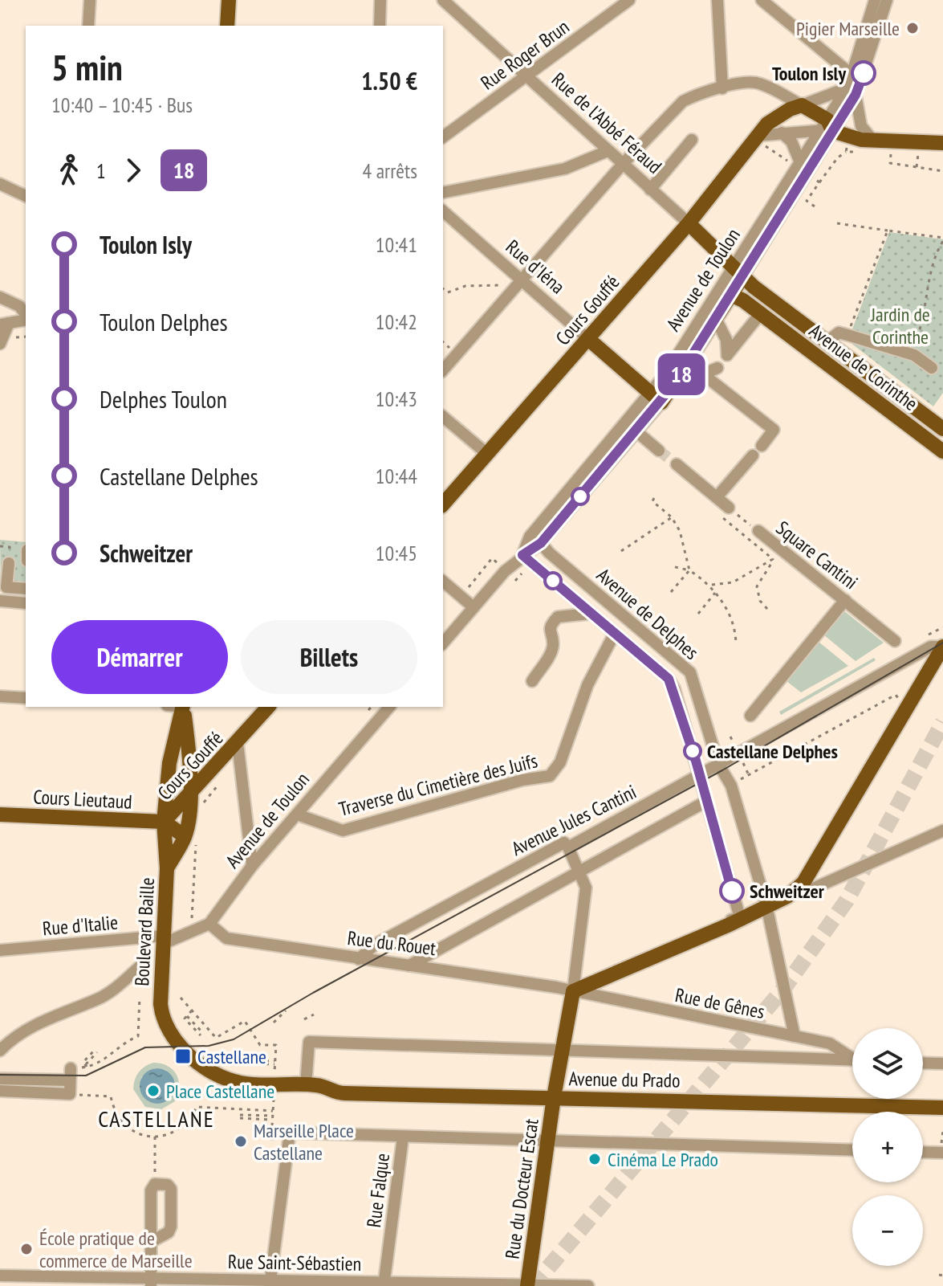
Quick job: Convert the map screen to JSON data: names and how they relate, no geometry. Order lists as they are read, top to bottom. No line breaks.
{"streets":{"main road":["Rue de l'Abbé Féraud","Rue d'Iéna","Avenue de Toulon","Cours Gouffé","Avenue de Corinthe","Cours Lieutaud","Boulevard Baille","Avenue du Prado","Rue du Docteur Escat"],"street":["Rue Roger Brun","Square Cantini","Avenue de Delphes","Traverse du Cimetière des Juifs","Avenue Jules Cantini","Rue d'Italie","Rue du Rouet","Rue de Gênes","Rue Falque","Rue Saint-Sébastien"]},"crossings":[["Rue Roger Brun","Rue de l'Abbé Féraud"],["Rue de l'Abbé Féraud","Avenue de Toulon"],["Rue de l'Abbé Féraud","Cours Gouffé"],["Rue de l'Abbé Féraud","Avenue de Corinthe"],["Rue d'Iéna","Avenue de Toulon"],["Rue d'Iéna","Cours Gouffé"],["Avenue de Toulon","Avenue de Corinthe"],["Avenue de Toulon","Avenue de Delphes"],["Avenue de Toulon","Traverse du Cimetière des Juifs"],["Avenue de Toulon","Rue du Rouet"],["Cours Gouffé","Cours Lieutaud"],["Cours Gouffé","Boulevard Baille"],["Avenue de Delphes","Traverse du Cimetière des Juifs"],["Avenue de Delphes","Avenue Jules Cantini"],["Avenue de Delphes","Rue de Gênes"],["Cours Lieutaud","Boulevard Baille"],["Avenue Jules Cantini","Rue du Rouet"],["Rue d'Italie","Boulevard Baille"],["Boulevard Baille","Avenue du Prado"],["Rue du Rouet","Rue de Gênes"],["Rue du Rouet","Rue du Docteur Escat"],["Rue de Gênes","Rue du Docteur Escat"],["Avenue du Prado","Rue du Docteur Escat"],["Rue du Docteur Escat","Rue Saint-Sébastien"],["Rue Falque","Rue Saint-Sébastien"]],"districts":["CASTELLANE"],"parks":["Jardin de Corinthe"],"places":{"other":["Pigier Marseille","Toulon Isly","Castellane Delphes","Schweitzer","Place Castellane","Marseille Place Castellane","Cinéma Le Prado","École pratique de commerce de Marseille"],"transit":["Castellane"]},"lines":["bus line 18"],"page":{"on_map":"18","heading":["5 min","10:40 – 10:45 · Bus","1.50 €"],"legs":["1","18","4 arrêts"],"list":[{"name":"Toulon Isly","value":"10:41"},{"name":"Toulon Delphes","value":"10:42"},{"name":"Delphes Toulon","value":"10:43"},{"name":"Castellane Delphes","value":"10:44"},{"name":"Schweitzer","value":"10:45"}],"buttons":["Démarrer","Billets"],"map_buttons":["+","−"]}}
